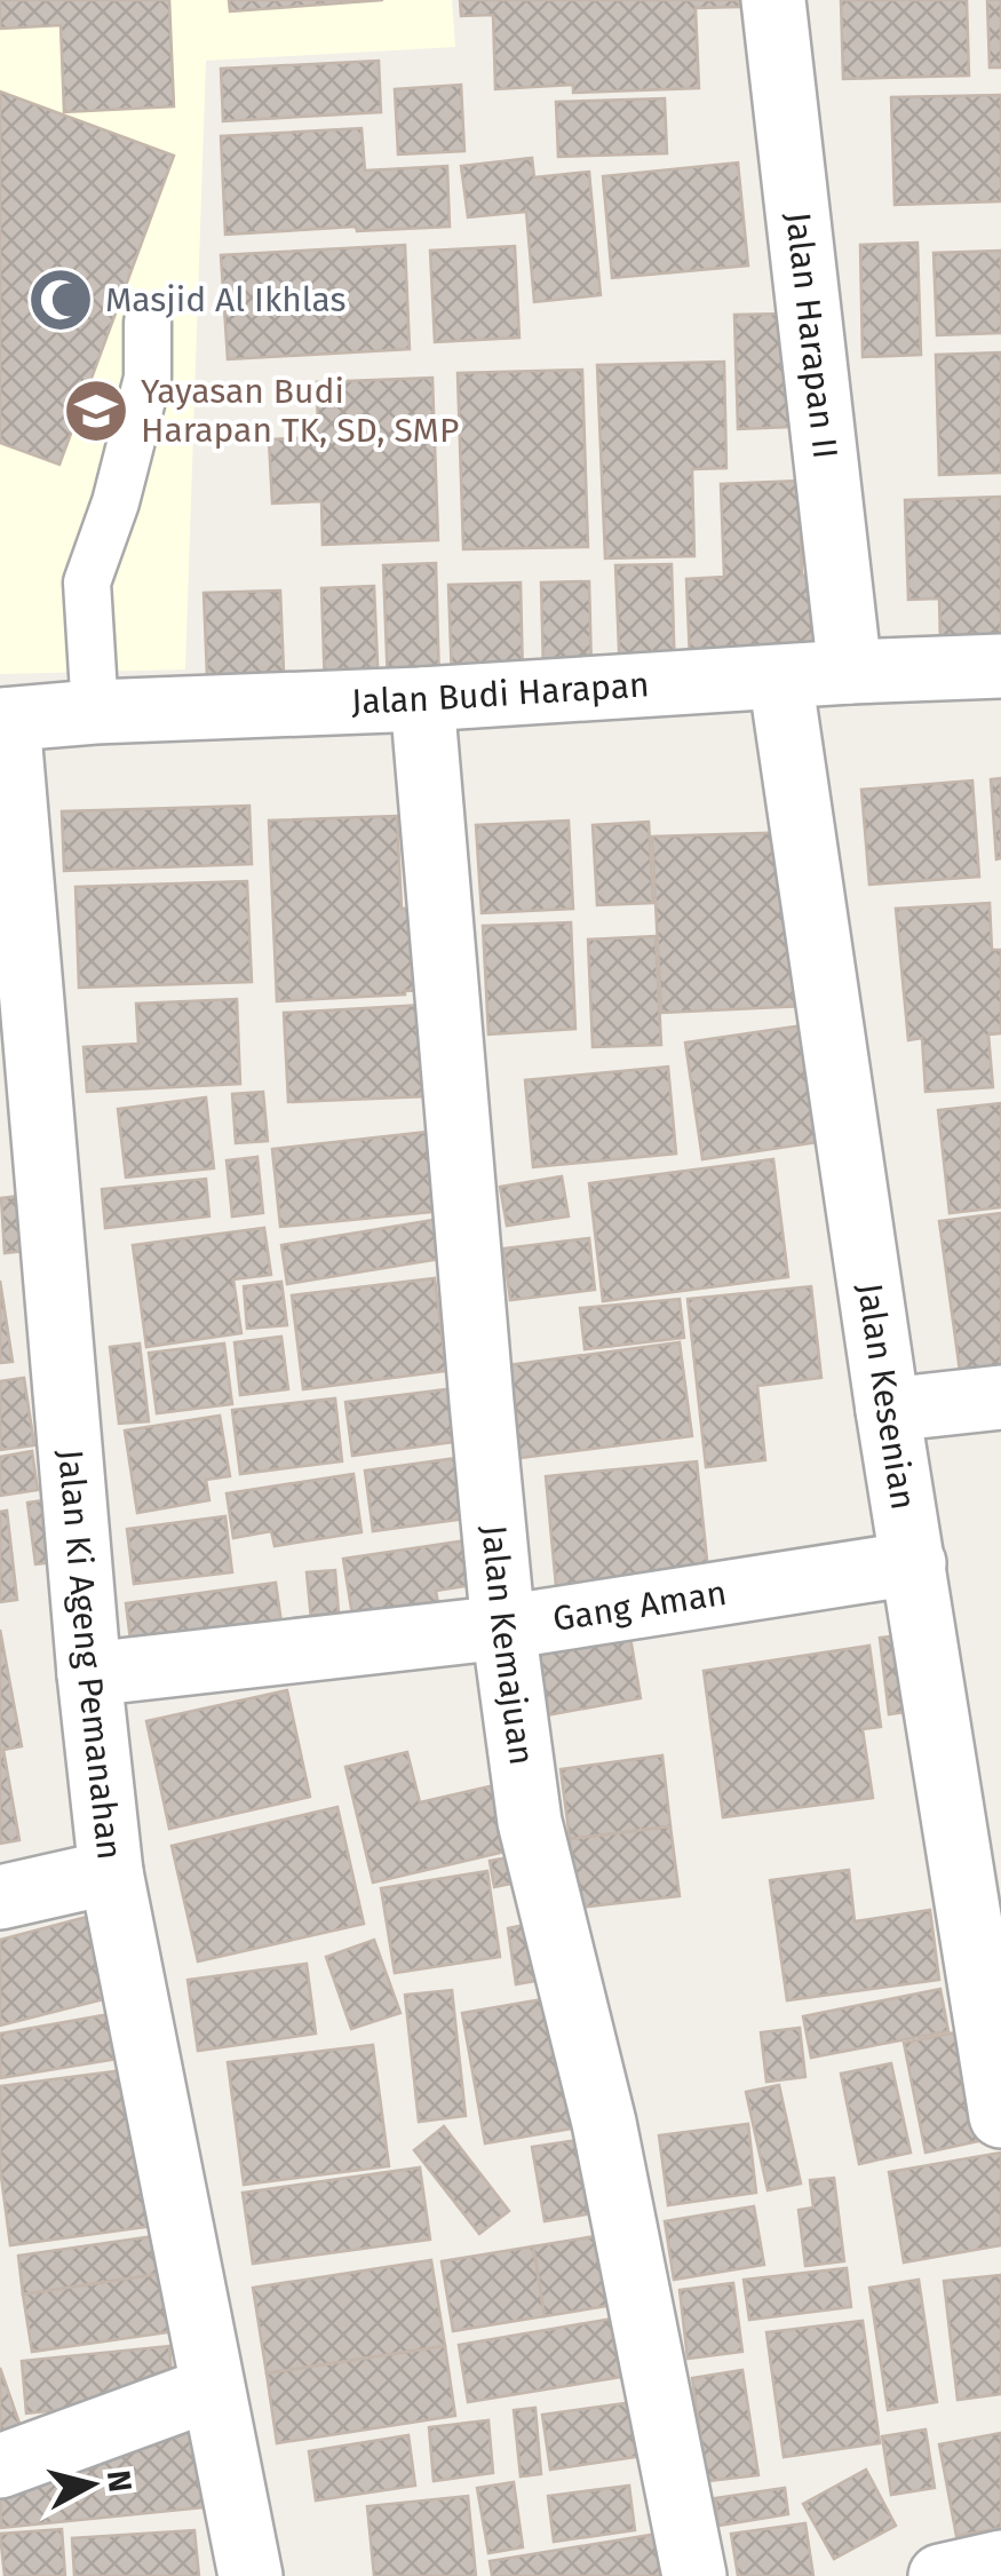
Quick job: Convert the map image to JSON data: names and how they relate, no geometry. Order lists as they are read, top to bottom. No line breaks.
{"streets":{"street":["Jalan Harapan II","Jalan Budi Harapan","Jalan Kesenian","Gang Aman","Jalan Kemajuan","Jalan Ki Ageng Pemanahan"]},"crossings":[["Jalan Harapan II","Jalan Budi Harapan"],["Jalan Budi Harapan","Jalan Kesenian"],["Jalan Budi Harapan","Jalan Kemajuan"],["Jalan Budi Harapan","Jalan Ki Ageng Pemanahan"],["Jalan Kesenian","Gang Aman"],["Gang Aman","Jalan Kemajuan"],["Gang Aman","Jalan Ki Ageng Pemanahan"]],"places":{"mosque":["Masjid Al Ikhlas"],"school or university":["Yayasan Budi Harapan TK, SD, SMP"]},"north":"right"}
